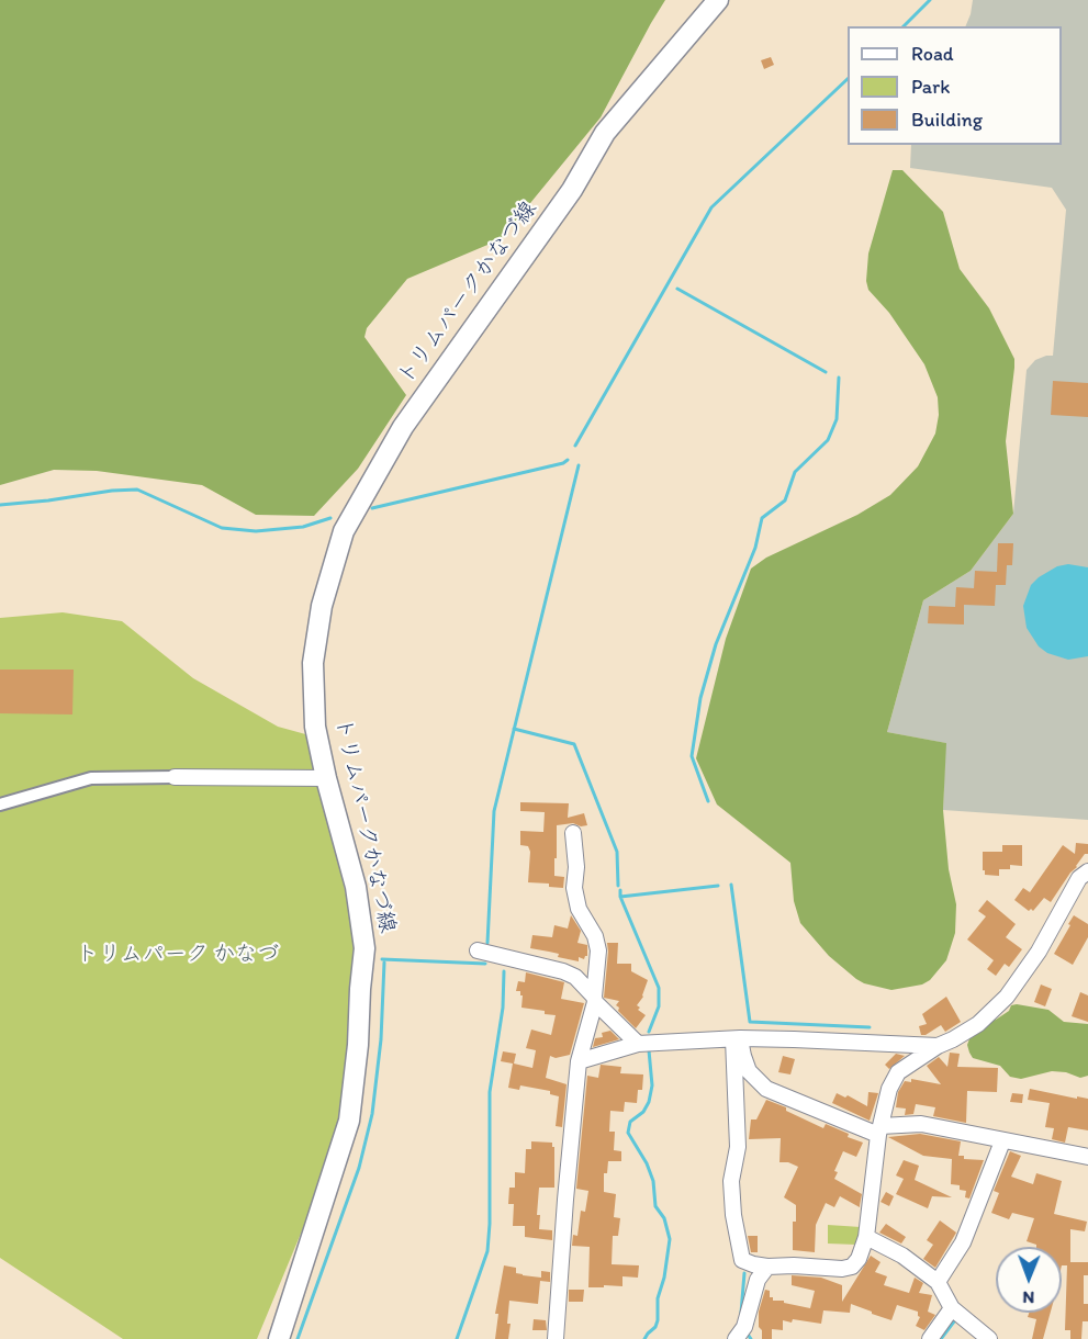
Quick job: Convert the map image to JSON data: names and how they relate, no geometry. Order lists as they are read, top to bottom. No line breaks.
{"streets":{"main road":["トリムパークかなづ線"]},"parks":["トリムパーク かなづ"],"legend":["Road","Park","Building"],"north":"bottom"}
